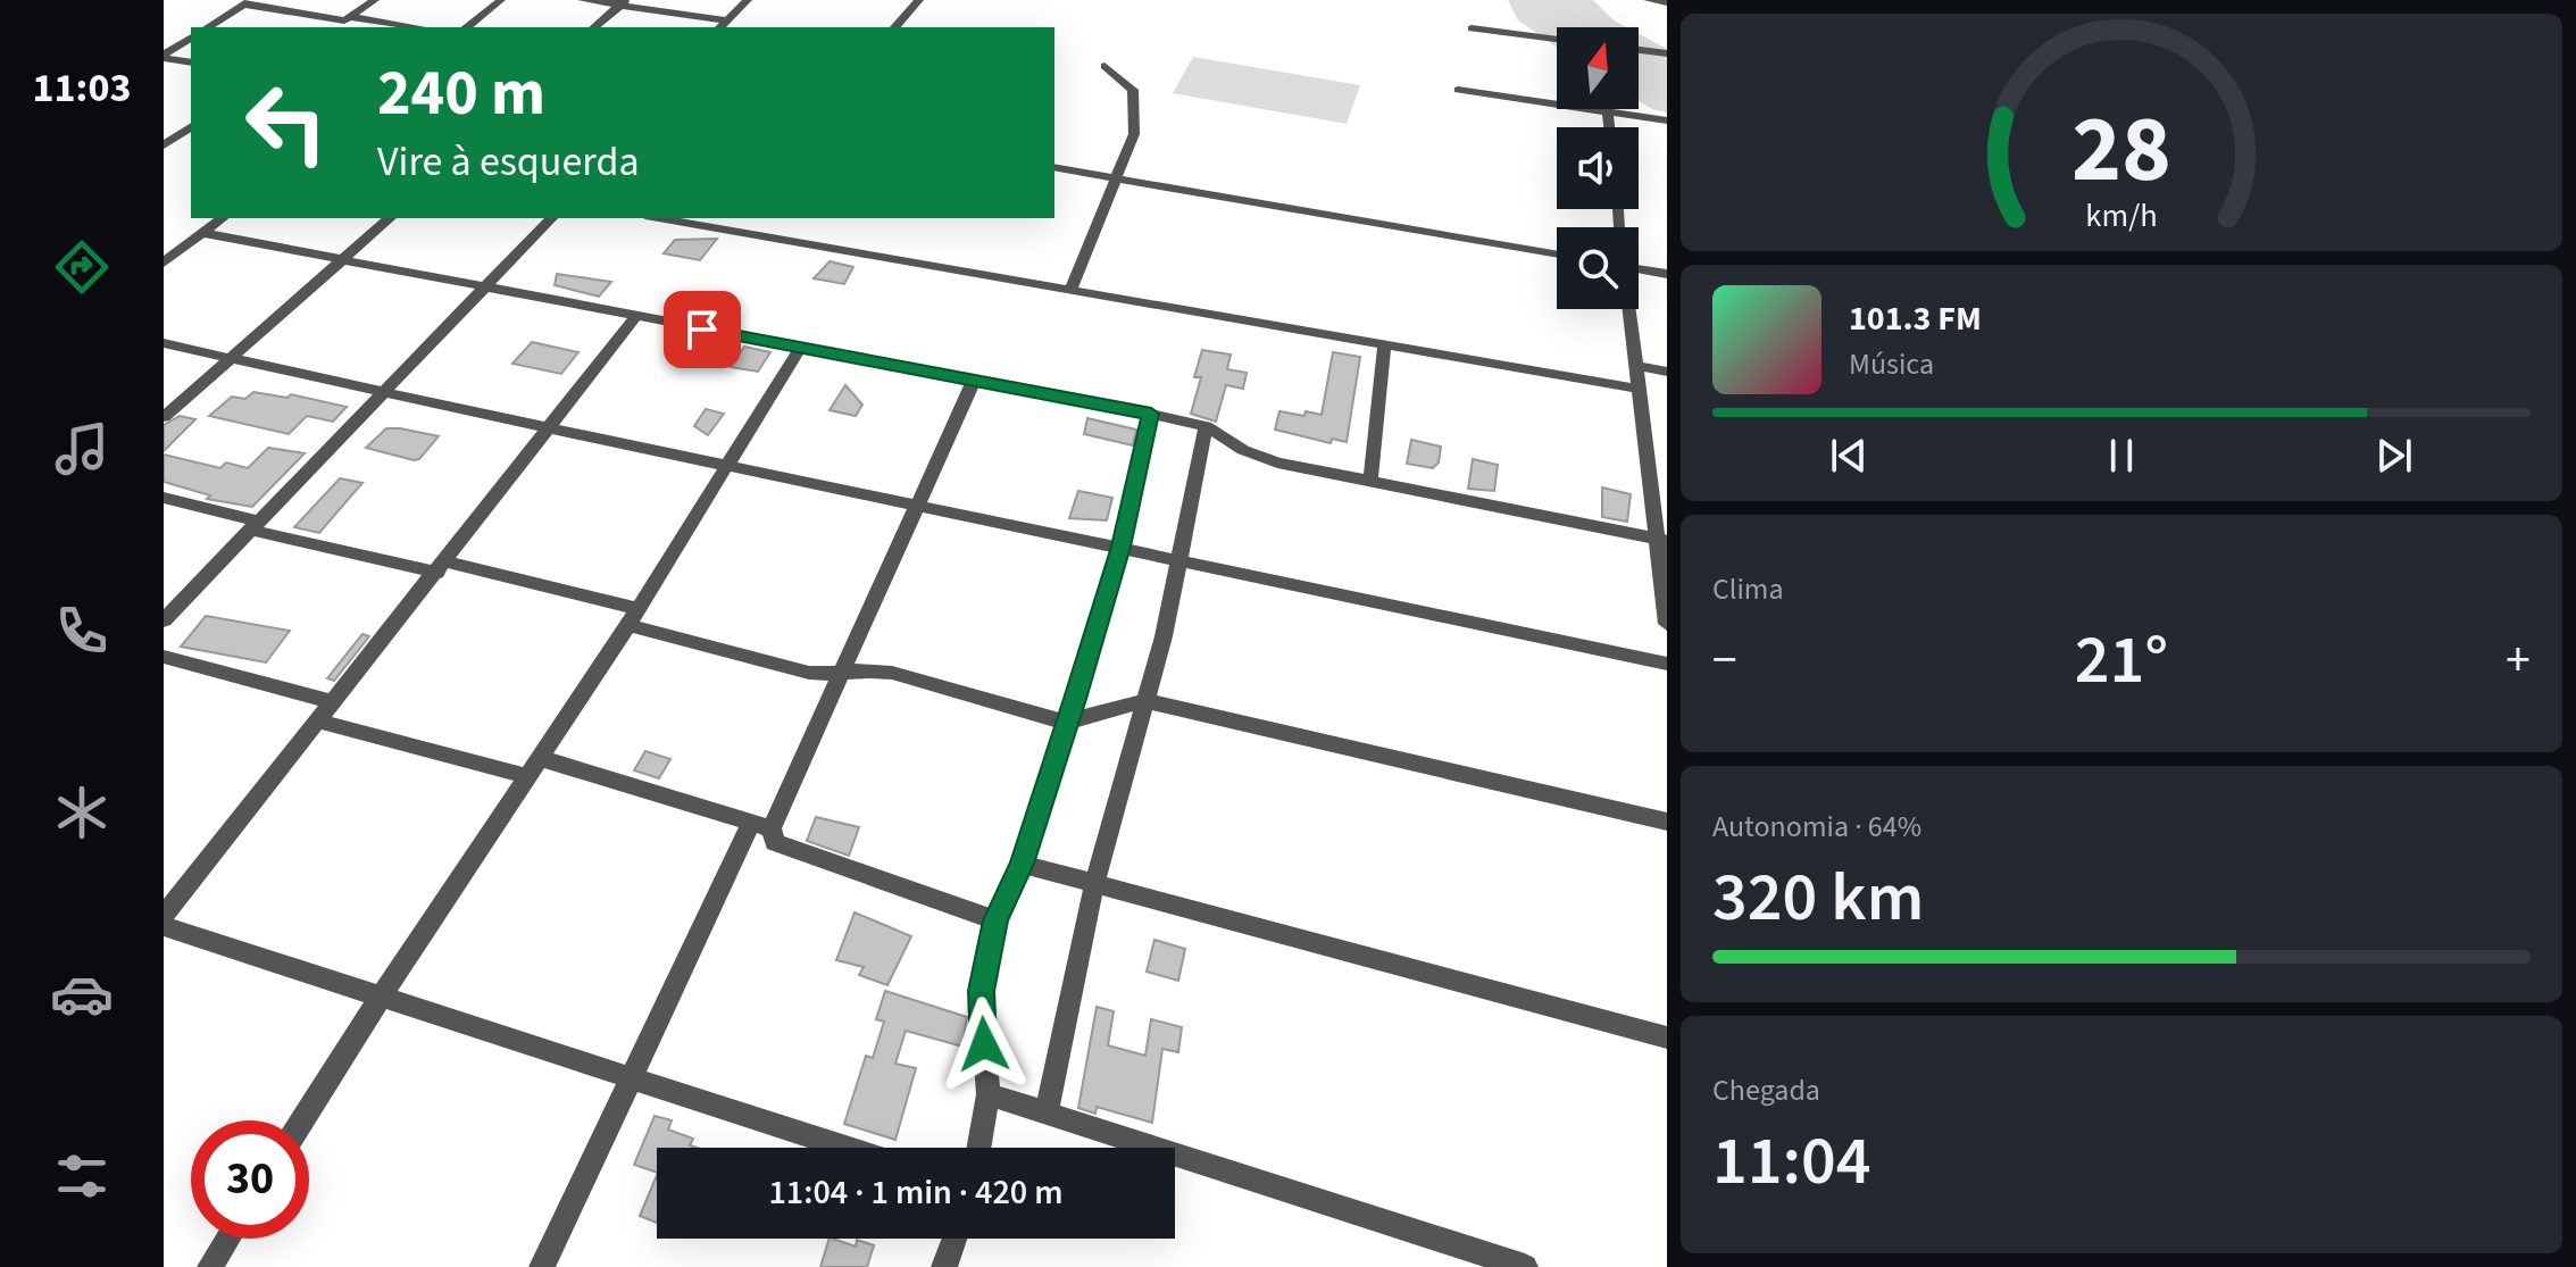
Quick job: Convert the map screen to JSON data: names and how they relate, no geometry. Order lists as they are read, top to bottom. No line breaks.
{"north":"top","page":{"tabs":"11:03","turn":["240 m","Vire à esquerda"],"song":["101.3 FM","Música"],"tile":["Clima",["Autonomia · 64%","320 km"],["Chegada","11:04"]],"heat":["−","21°","+"],"limit":"30","trip":"11:04 · 1 min · 420 m","gauge":["28","km/h"]}}
